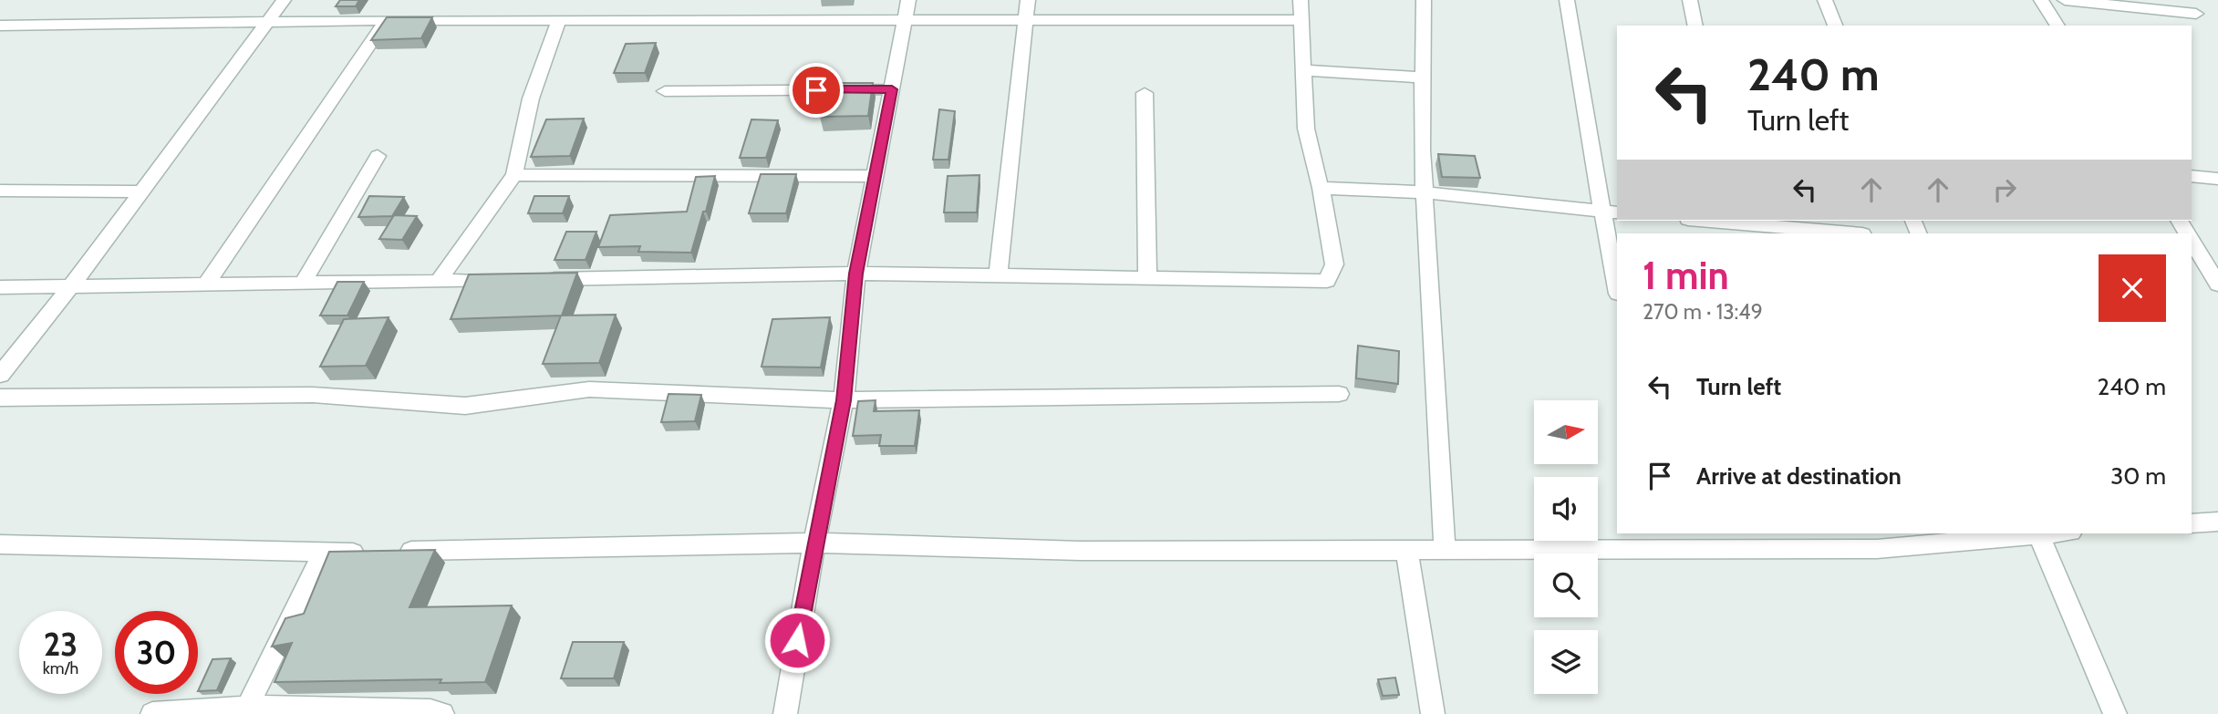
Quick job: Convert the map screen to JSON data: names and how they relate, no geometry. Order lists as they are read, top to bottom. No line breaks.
{"north":"right","page":{"turn":["240 m","Turn left"],"heading":["1 min","270 m · 13:49"],"list":[{"name":"Turn left","value":"240 m"},{"name":"Arrive at destination","value":"30 m"}],"speed":"23 km/h","limit":"30"}}
